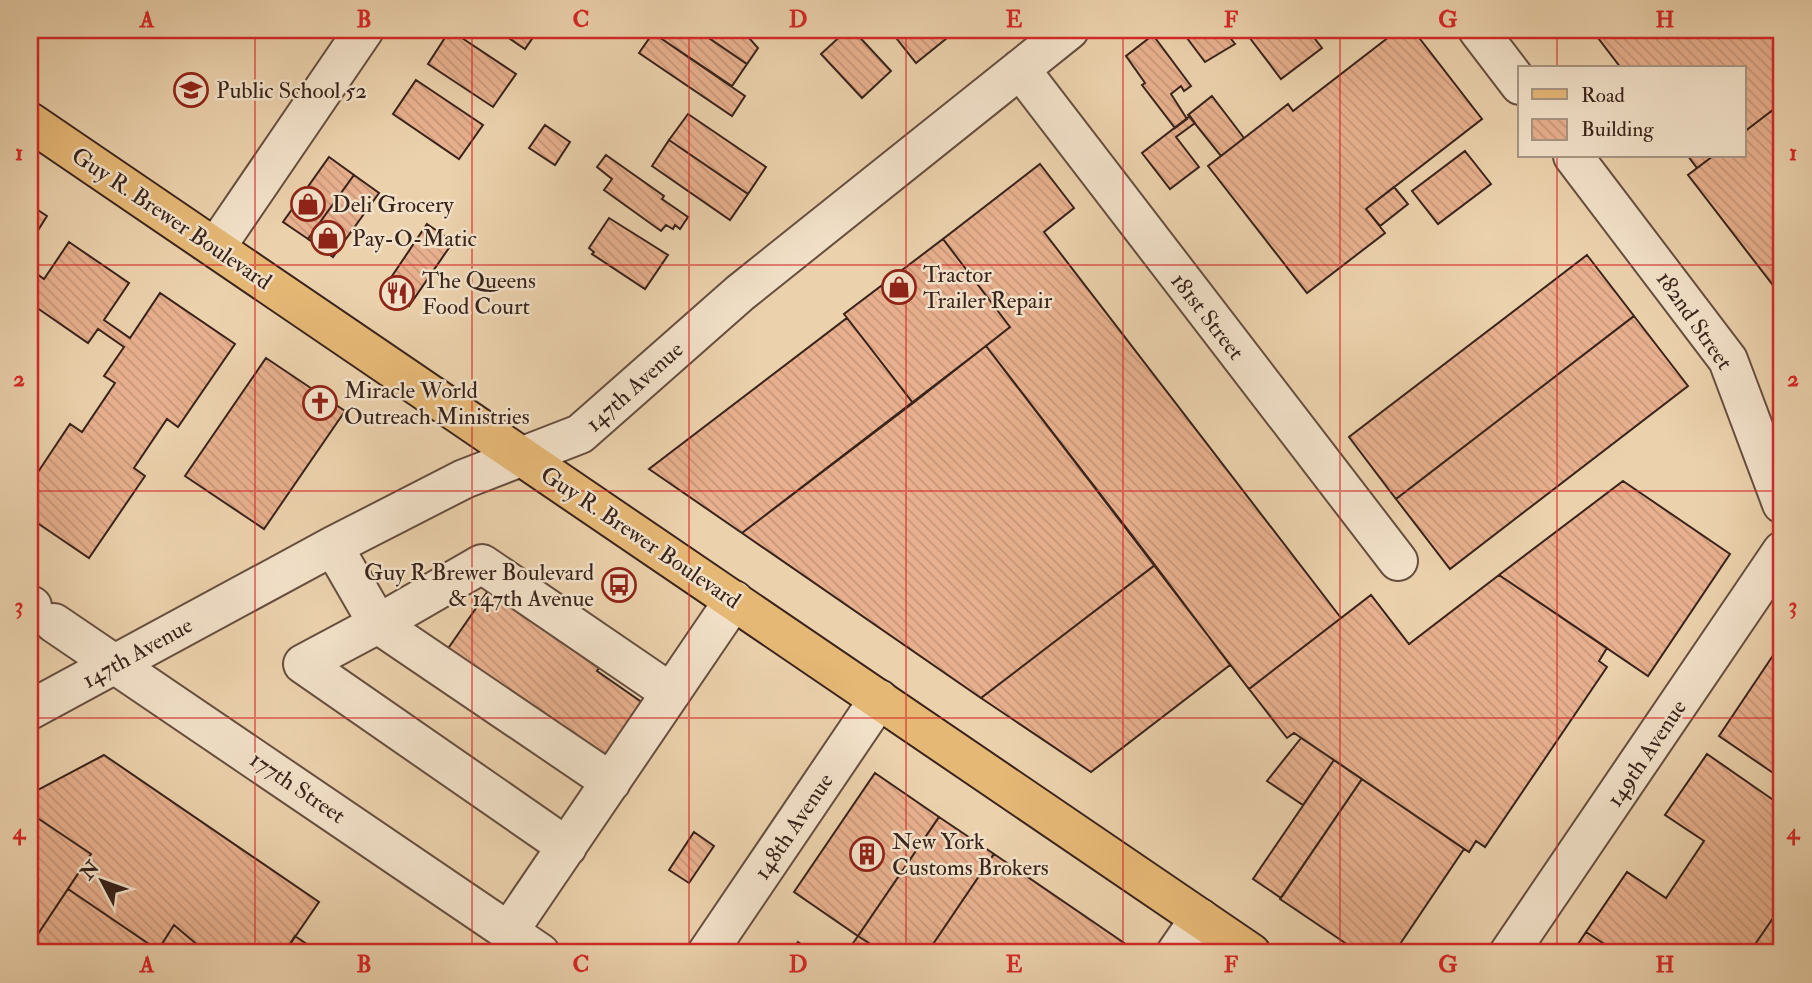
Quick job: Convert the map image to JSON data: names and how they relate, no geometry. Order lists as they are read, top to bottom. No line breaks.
{"streets":{"main road":["Guy R. Brewer Boulevard"],"street":["181st Street","182nd Street","147th Avenue","149th Avenue","177th Street","148th Avenue"]},"crossings":[["Guy R. Brewer Boulevard","147th Avenue"],["Guy R. Brewer Boulevard","148th Avenue"],["181st Street","147th Avenue"],["147th Avenue","177th Street"]],"places":{"school or university":["Public School 52"],"shop":["Deli Grocery","Pay-O-Matic","Tractor Trailer Repair"],"restaurant":["The Queens Food Court"],"church":["Miracle World Outreach Ministries"],"bus stop":["Guy R Brewer Boulevard & 147th Avenue"],"building":["New York Customs Brokers"]},"legend":["Road","Building"],"north":"top left","grid":{"columns":["A","B","C","D","E","F","G","H"],"rows":["1","2","3","4"]}}
